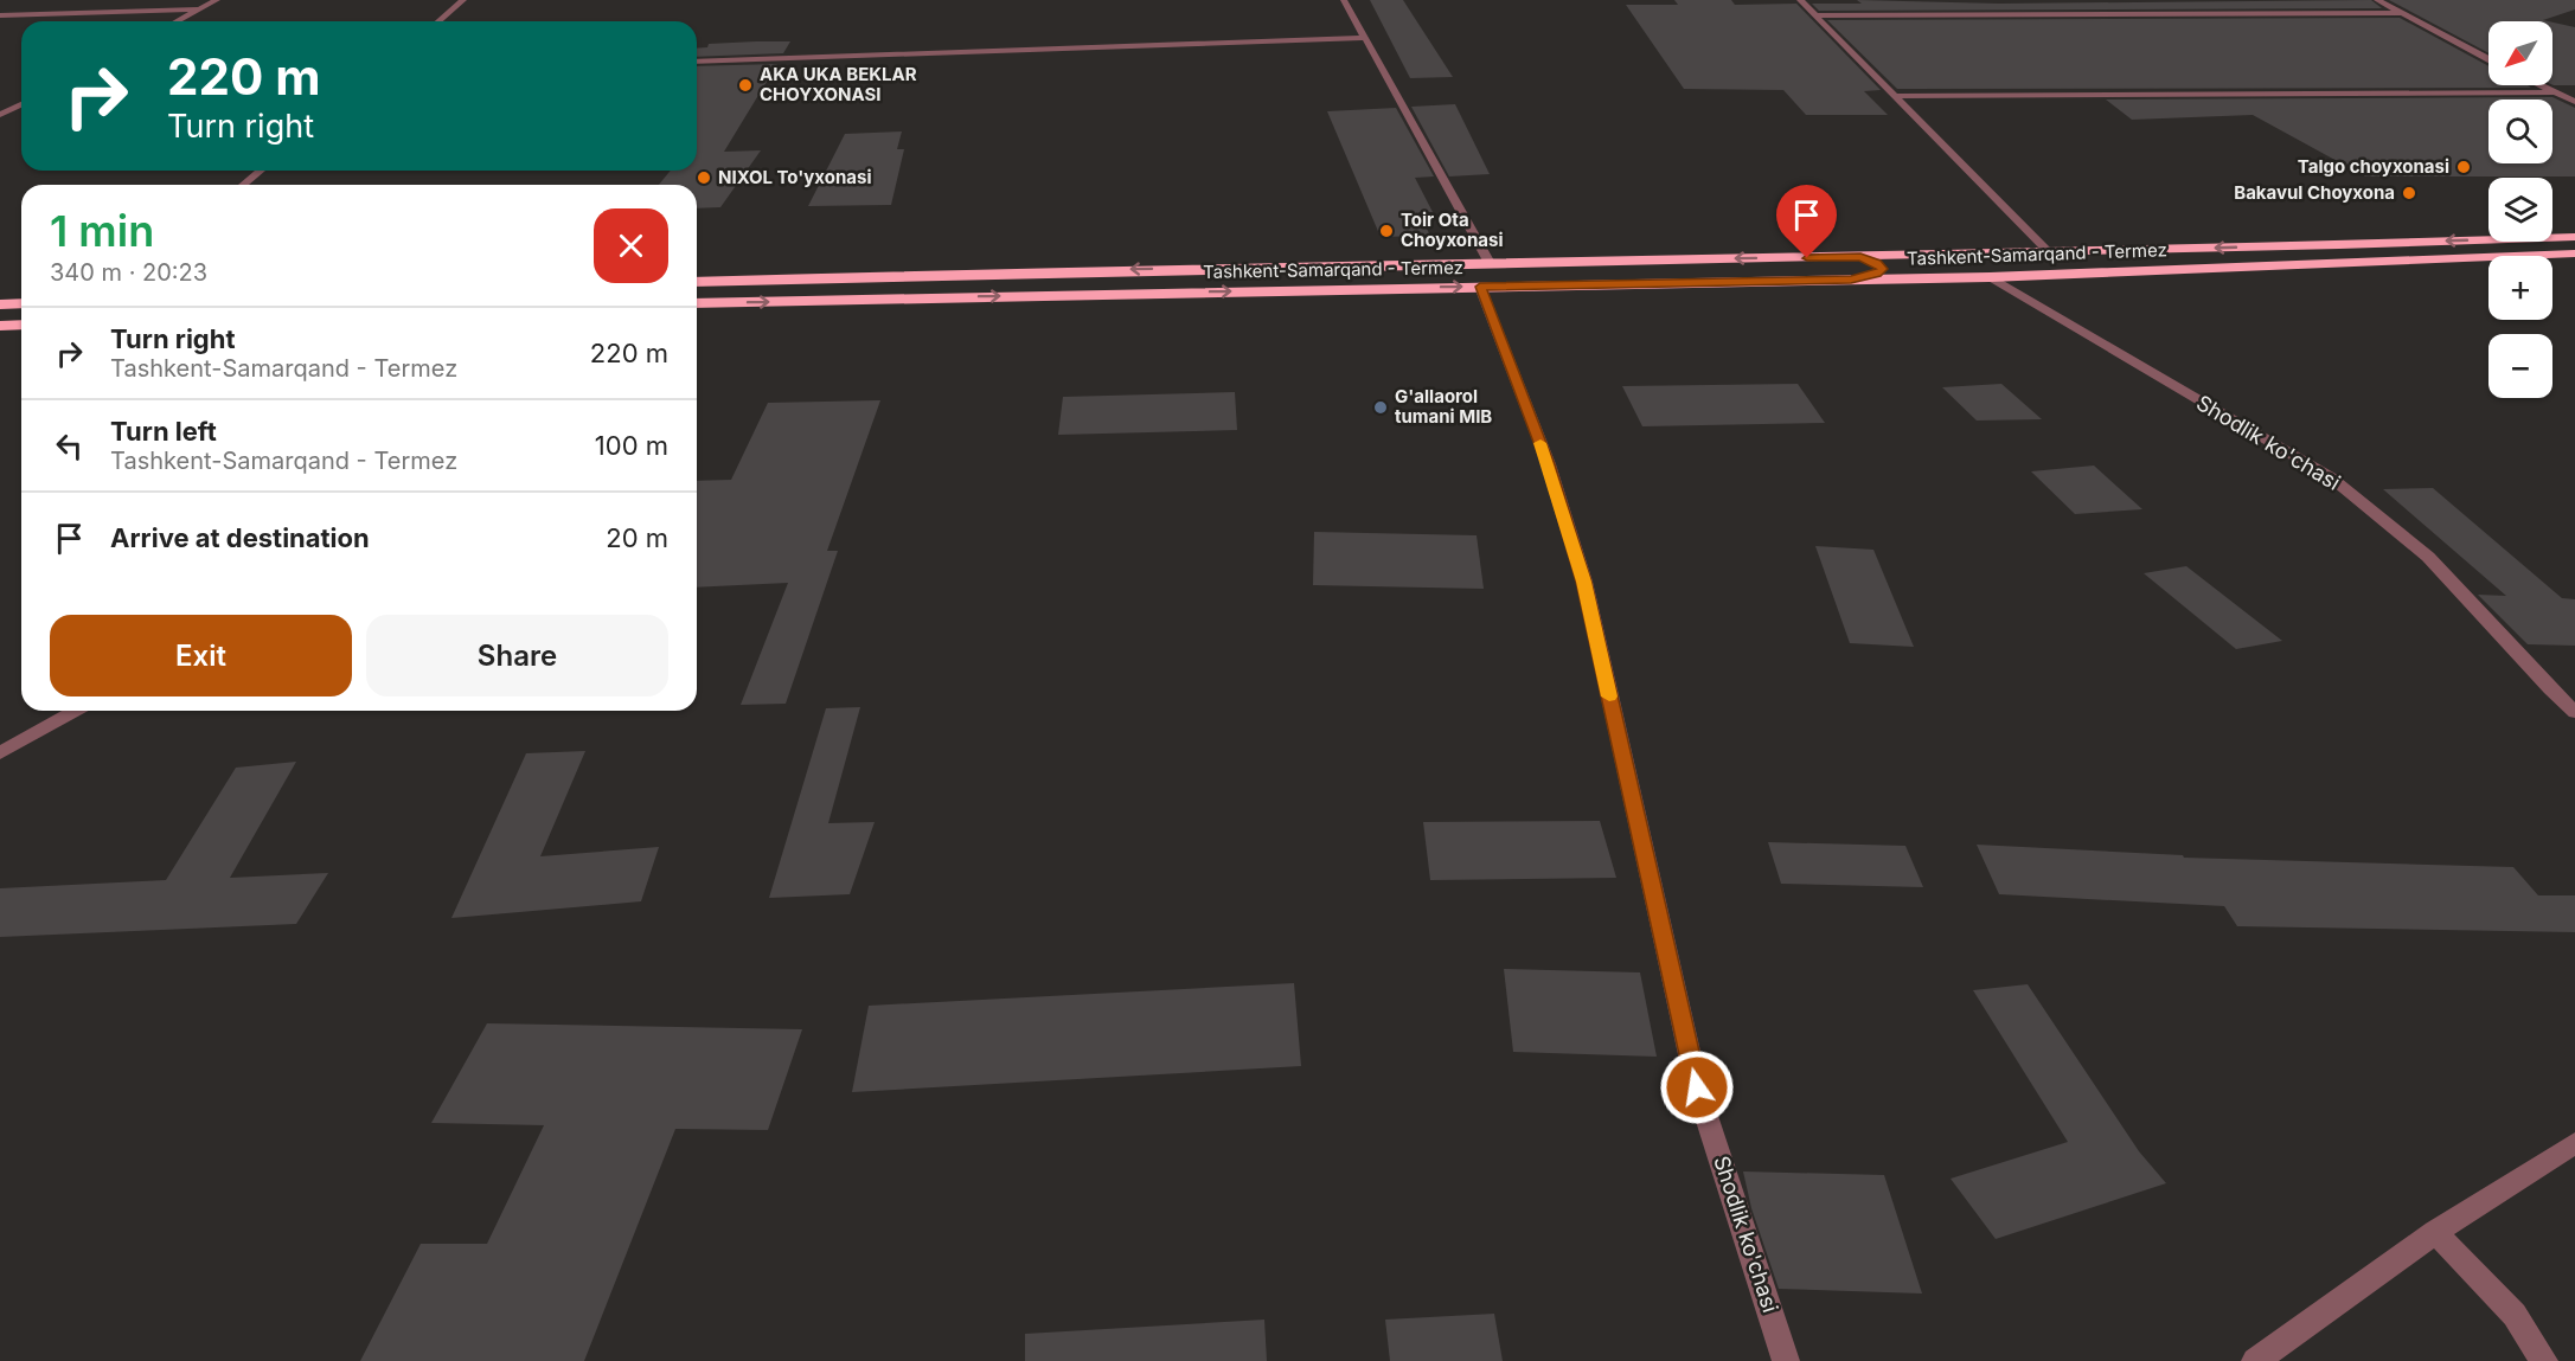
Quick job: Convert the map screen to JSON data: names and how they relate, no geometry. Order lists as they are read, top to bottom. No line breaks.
{"streets":{"highway":["Tashkent-Samarqand - Termez"],"street":["Shodlik ko'chasi"]},"crossings":[["Tashkent-Samarqand - Termez","Shodlik ko'chasi"]],"places":["AKA UKA BEKLAR CHOYXONASI","Talgo choyxonasi","NIXOL To'yxonasi","Bakavul Choyxona","Toir Ota Choyxonasi","G'allaorol tumani MIB"],"north":"bottom left","page":{"map_buttons":["+","−"],"turn":["220 m","Turn right"],"heading":["1 min","340 m · 20:23"],"list":[{"name":"Turn right","note":"Tashkent-Samarqand - Termez","value":"220 m"},{"name":"Turn left","note":"Tashkent-Samarqand - Termez","value":"100 m"},{"name":"Arrive at destination","value":"20 m"}],"buttons":["Exit","Share"]}}
